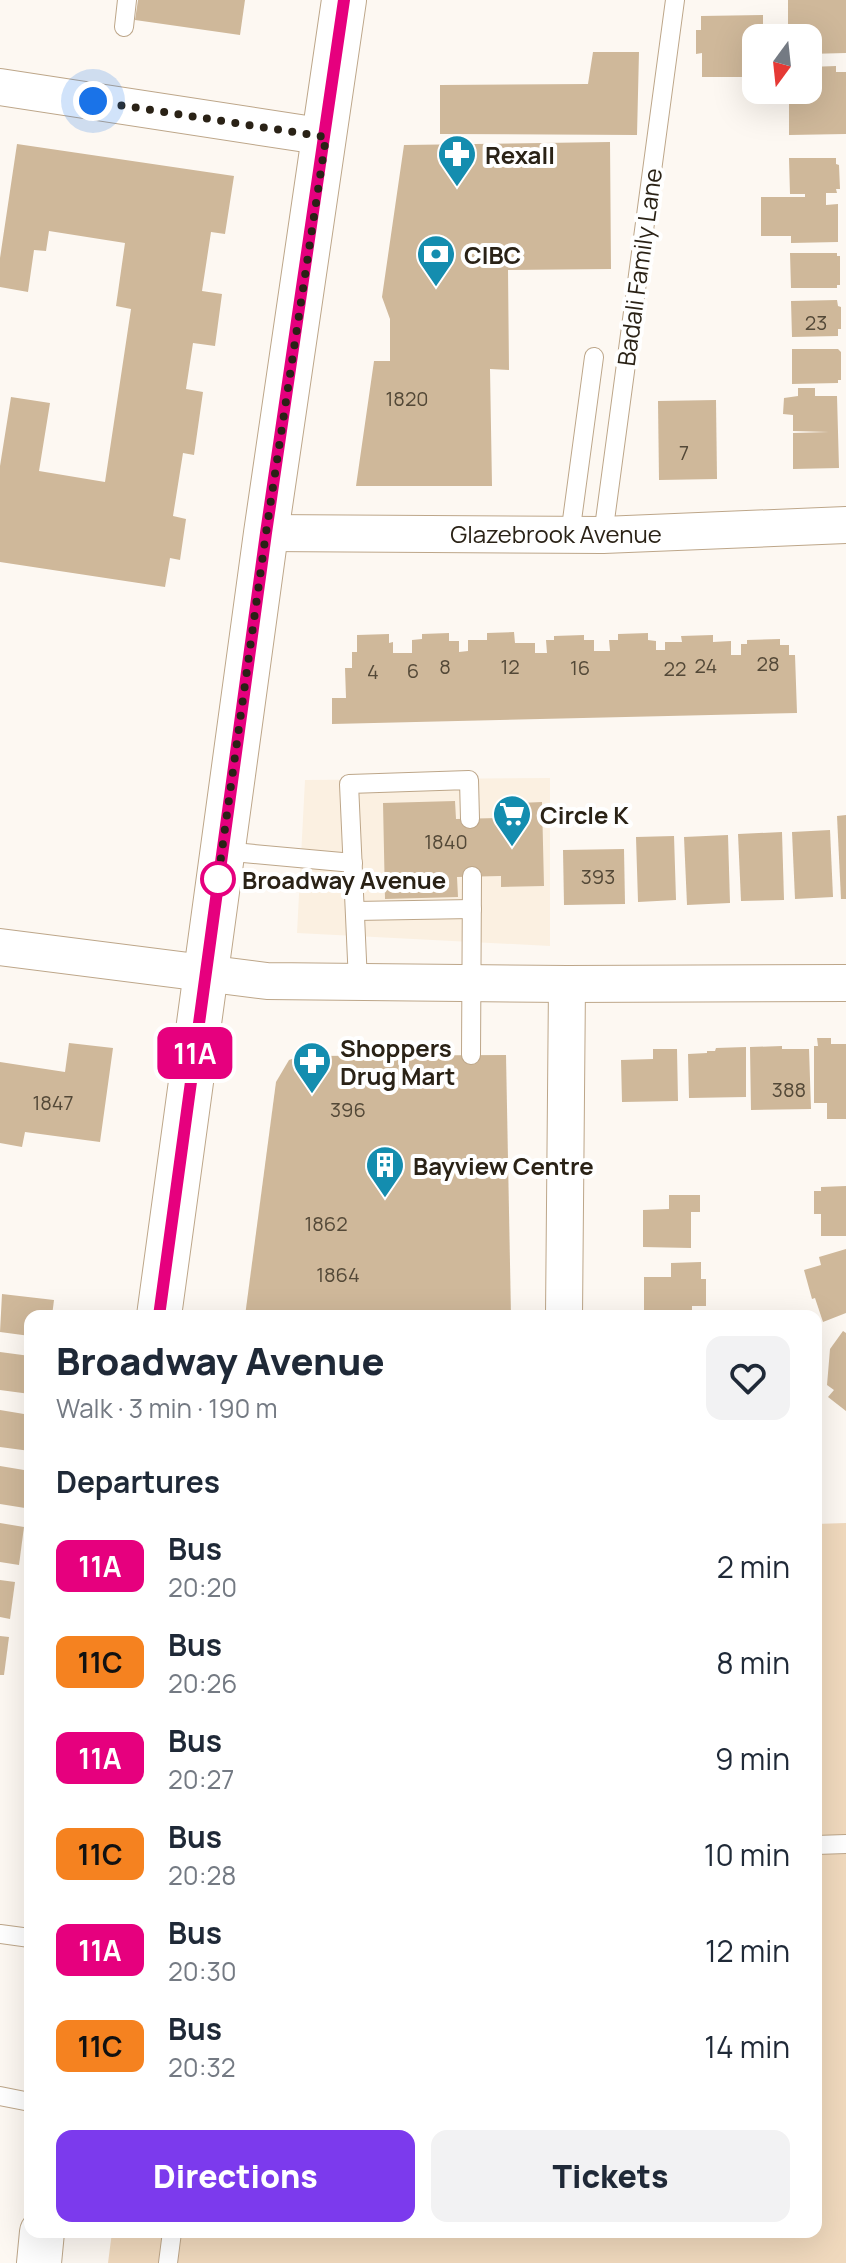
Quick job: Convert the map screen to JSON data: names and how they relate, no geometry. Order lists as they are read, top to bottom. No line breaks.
{"streets":{"street":["Glazebrook Avenue"],"lane":["Badali Family Lane"]},"crossings":[["Badali Family Lane","Glazebrook Avenue"]],"places":{"pharmacy":["Rexall","Shoppers Drug Mart"],"bank":["CIBC"],"supermarket":["Circle K"],"other":["Broadway Avenue"],"building":["Bayview Centre"]},"lines":["bus line 11A"],"house_numbers":["23","1820","7","28","24","8","12","16","22","6","4","1840","393","388","1847","396","1862","1864"],"north":"bottom","page":{"on_map":"11A","heading":[["Broadway Avenue","Walk · 3 min · 190 m"],"Departures"],"list":[{"mark":"11A","name":"Bus","note":"20:20","value":"2 min"},{"mark":"11C","name":"Bus","note":"20:26","value":"8 min"},{"mark":"11A","name":"Bus","note":"20:27","value":"9 min"},{"mark":"11C","name":"Bus","note":"20:28","value":"10 min"},{"mark":"11A","name":"Bus","note":"20:30","value":"12 min"},{"mark":"11C","name":"Bus","note":"20:32","value":"14 min"}],"buttons":["Directions","Tickets"]}}
